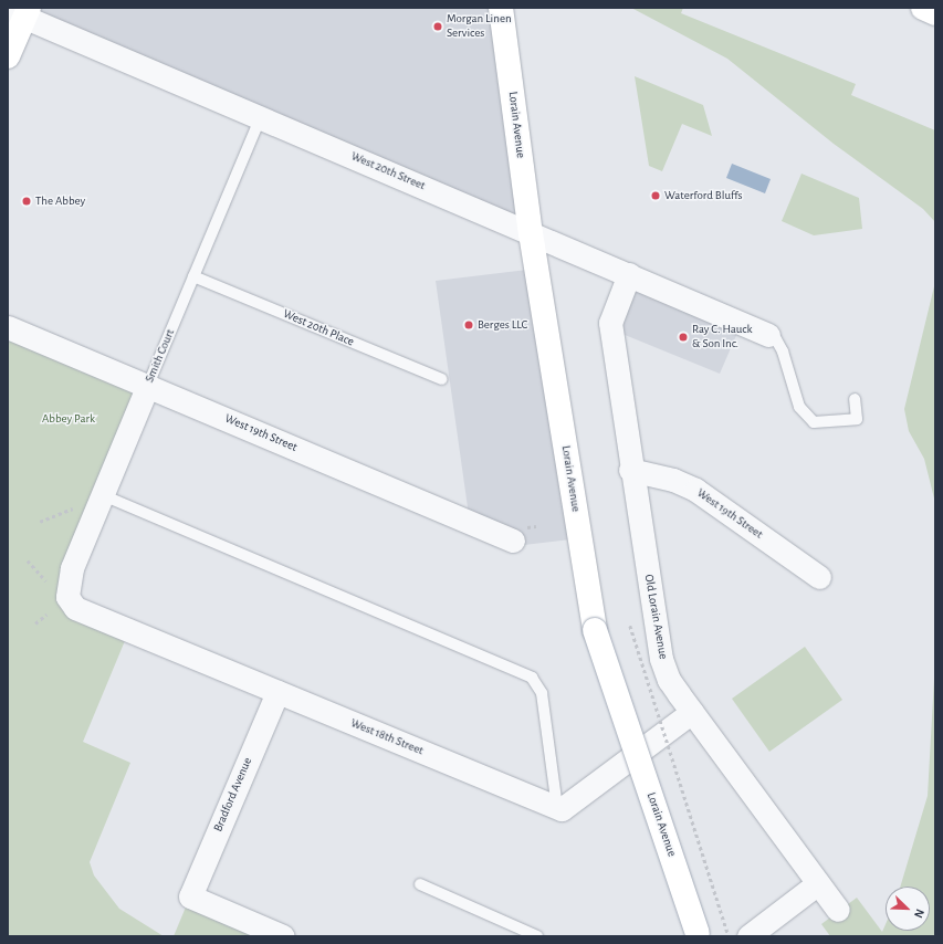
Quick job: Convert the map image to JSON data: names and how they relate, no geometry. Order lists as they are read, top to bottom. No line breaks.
{"streets":{"main road":["Lorain Avenue"],"street":["West 20th Street","Smith Court","West 19th Street","Old Lorain Avenue","West 18th Street","Bradford Avenue"],"lane":["West 20th Place"]},"crossings":[["Lorain Avenue","West 20th Street"],["West 20th Street","Smith Court"],["West 20th Street","Old Lorain Avenue"],["West 20th Place","Smith Court"],["Smith Court","West 19th Street"],["Smith Court","West 18th Street"],["West 19th Street","Old Lorain Avenue"],["West 18th Street","Bradford Avenue"]],"parks":["Abbey Park"],"places":["Morgan Linen Services","Waterford Bluffs","The Abbey","Berges LLC","Ray C. Hauck & Son Inc."],"north":"bottom right"}
